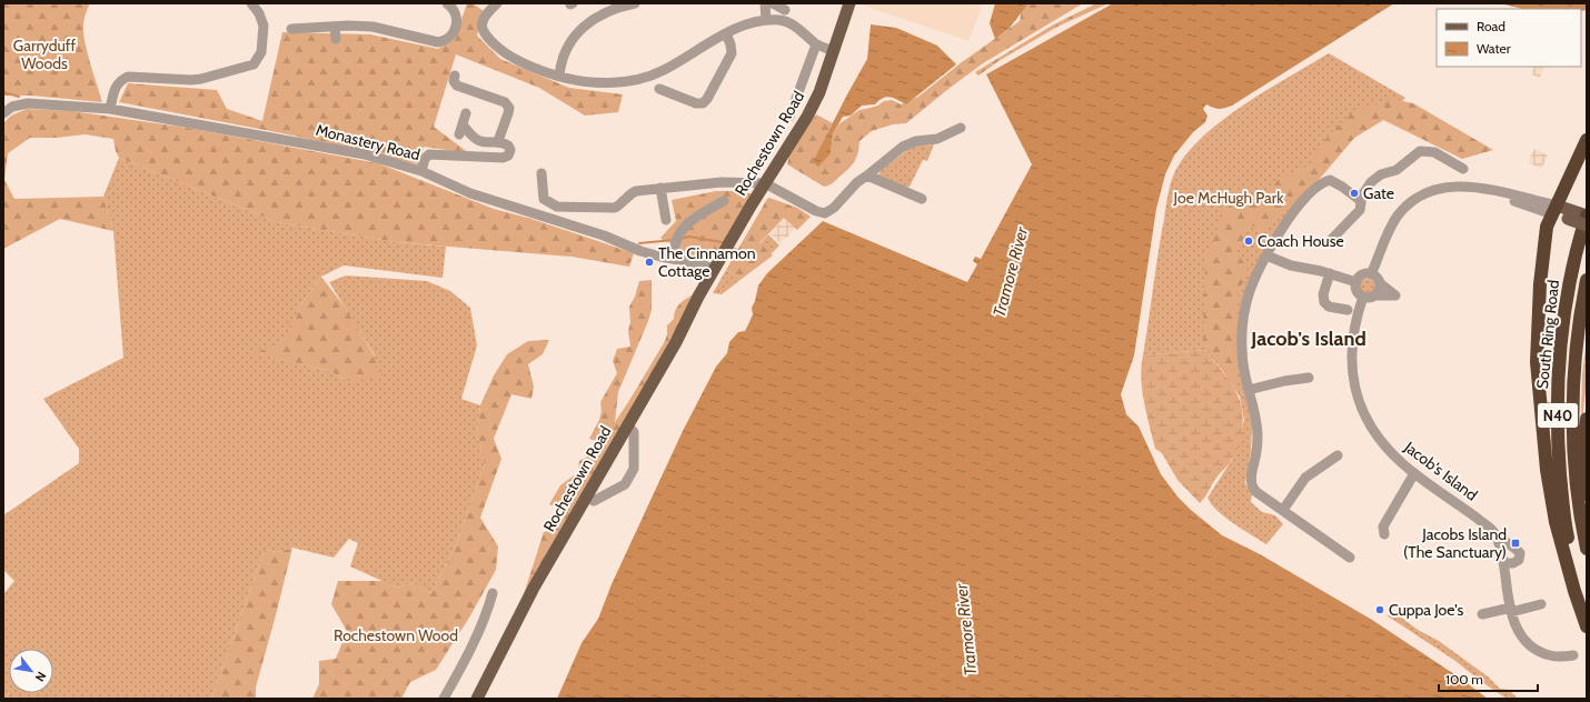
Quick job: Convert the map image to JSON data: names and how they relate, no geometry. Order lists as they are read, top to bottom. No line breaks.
{"streets":{"highway":["South Ring Road","N40"],"main road":["Rochestown Road"],"street":["Monastery Road","Jacob's Island"]},"crossings":[["Monastery Road","Rochestown Road"]],"districts":["Jacob's Island"],"water":["Tramore River"],"parks":["Garryduff Woods","Joe McHugh Park","Rochestown Wood"],"places":{"other":["Gate","Coach House","The Cinnamon Cottage","Cuppa Joe's"],"transit":["Jacobs Island (The Sanctuary)"]},"legend":["Road","Water"],"scale_bar":"100 m","north":"bottom right"}
